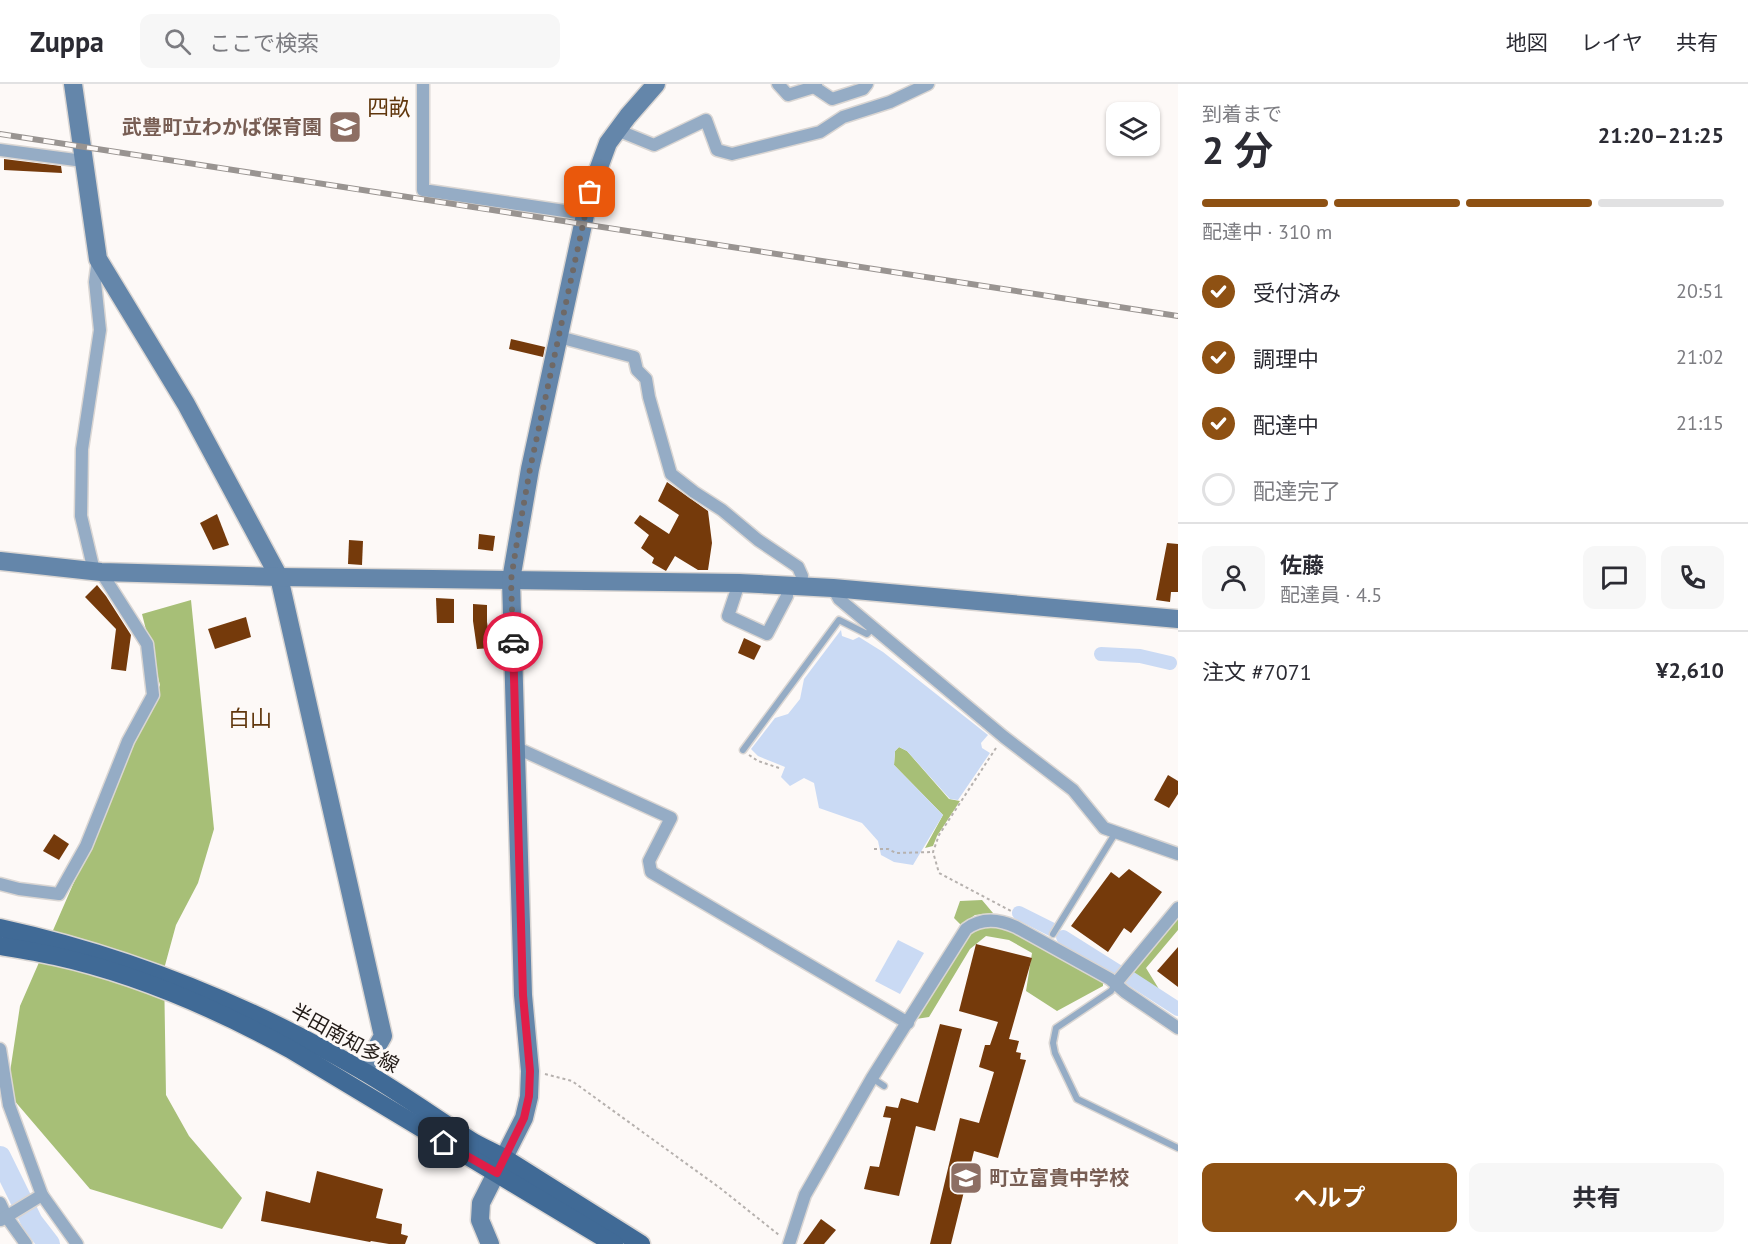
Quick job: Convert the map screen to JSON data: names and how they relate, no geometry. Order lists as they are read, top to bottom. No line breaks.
{"streets":{"main road":["半田南知多線"]},"districts":["四畝","白山"],"places":{"school or university":["武豊町立わかば保育園","町立富貴中学校"]},"page":{"header":"Zuppa","search":"ここで検索","nav":["地図","レイヤ","共有"],"heading":["2 分","到着まで","21:20–21:25"],"panel":["佐藤","配達員 · 4.5","注文 #7071","¥2,610"],"bar":"配達中 · 310 m","list":[["受付済み","20:51"],["調理中","21:02"],["配達中","21:15"],"配達完了"],"buttons":["ヘルプ","共有"]}}
